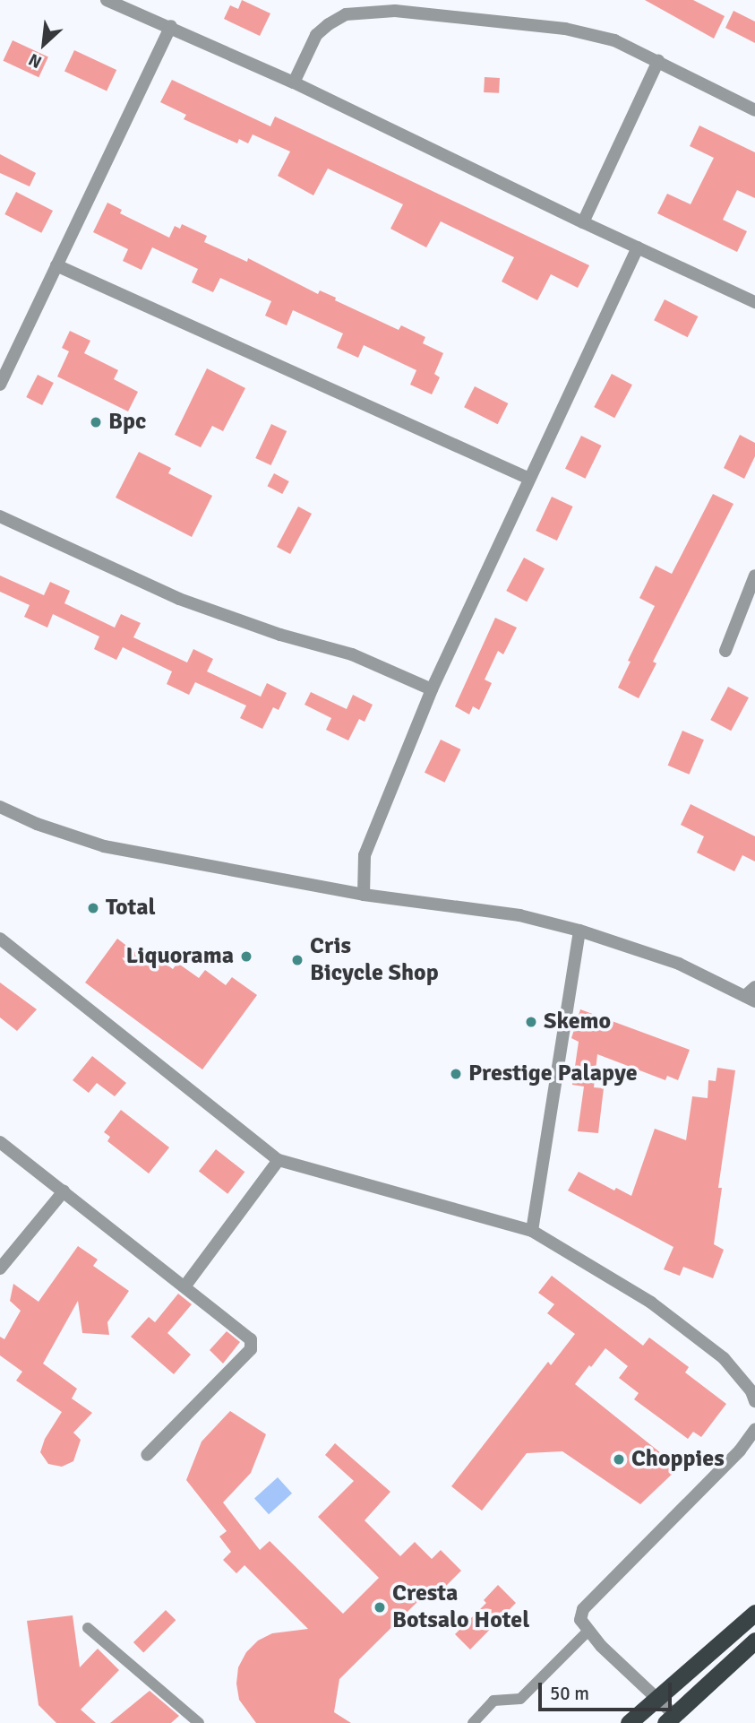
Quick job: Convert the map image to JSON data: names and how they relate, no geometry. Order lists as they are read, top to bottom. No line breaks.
{"places":["Bpc","Total","Liquorama","Cris Bicycle Shop","Skemo","Prestige Palapye","Choppies","Cresta Botsalo Hotel"],"scale_bar":"50 m","north":"bottom left"}
